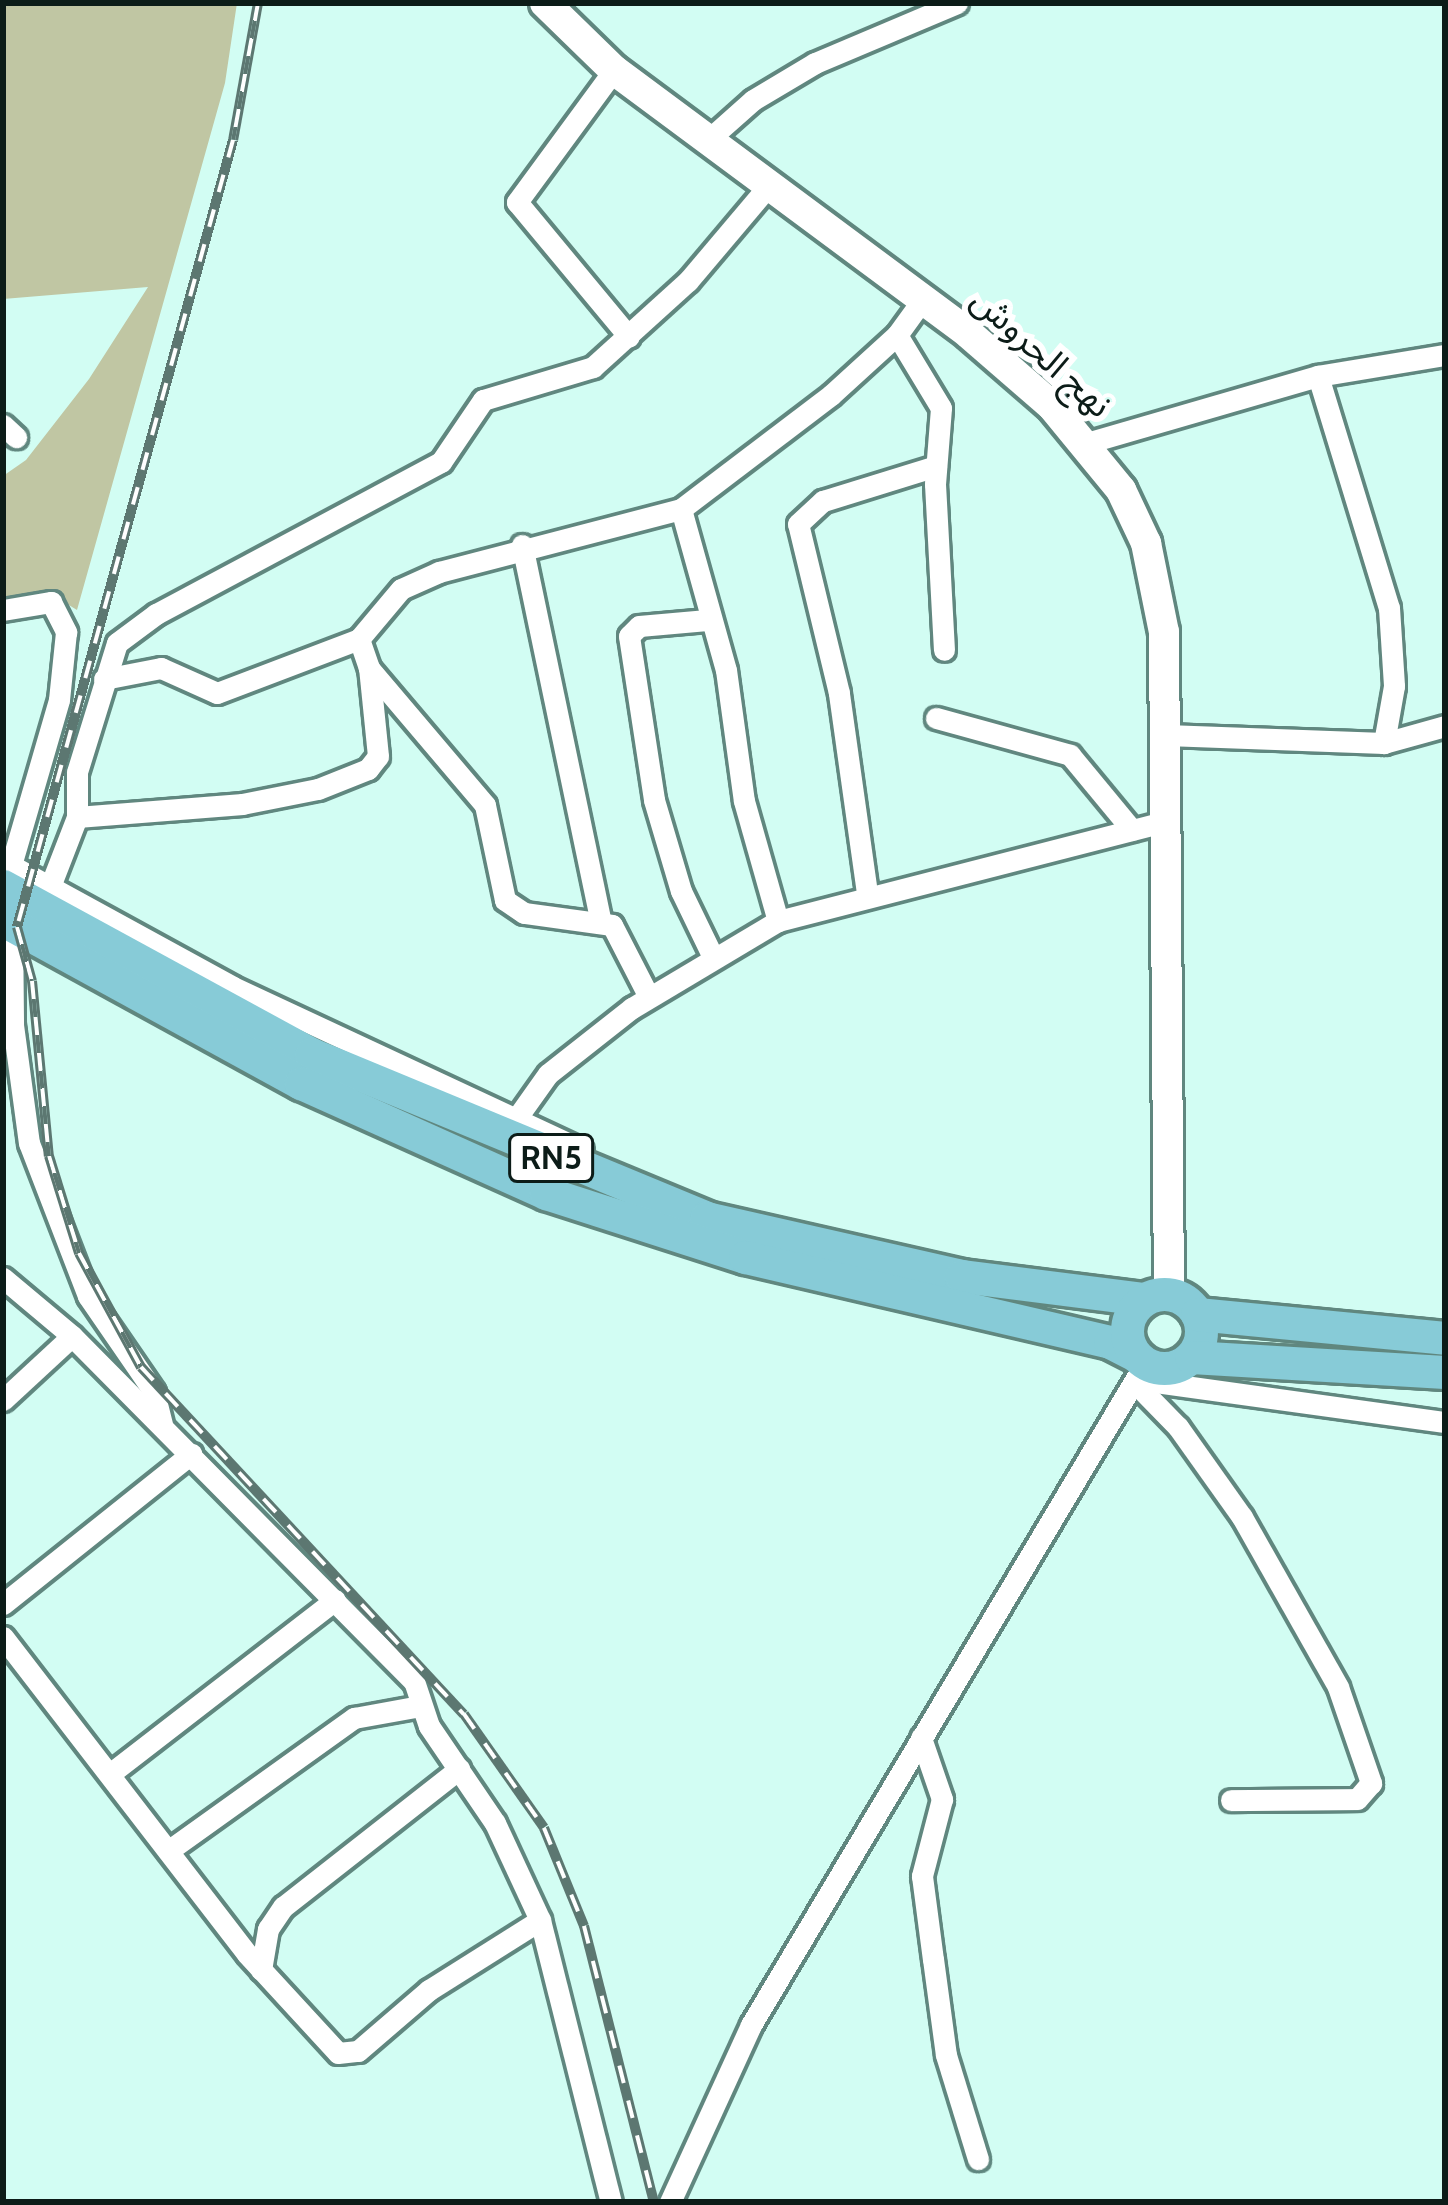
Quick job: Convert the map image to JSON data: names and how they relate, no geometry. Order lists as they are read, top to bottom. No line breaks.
{"streets":{"main road":["RN5"],"street":["نهج الحروش"]},"crossings":[["نهج الحروش","RN5"]]}
